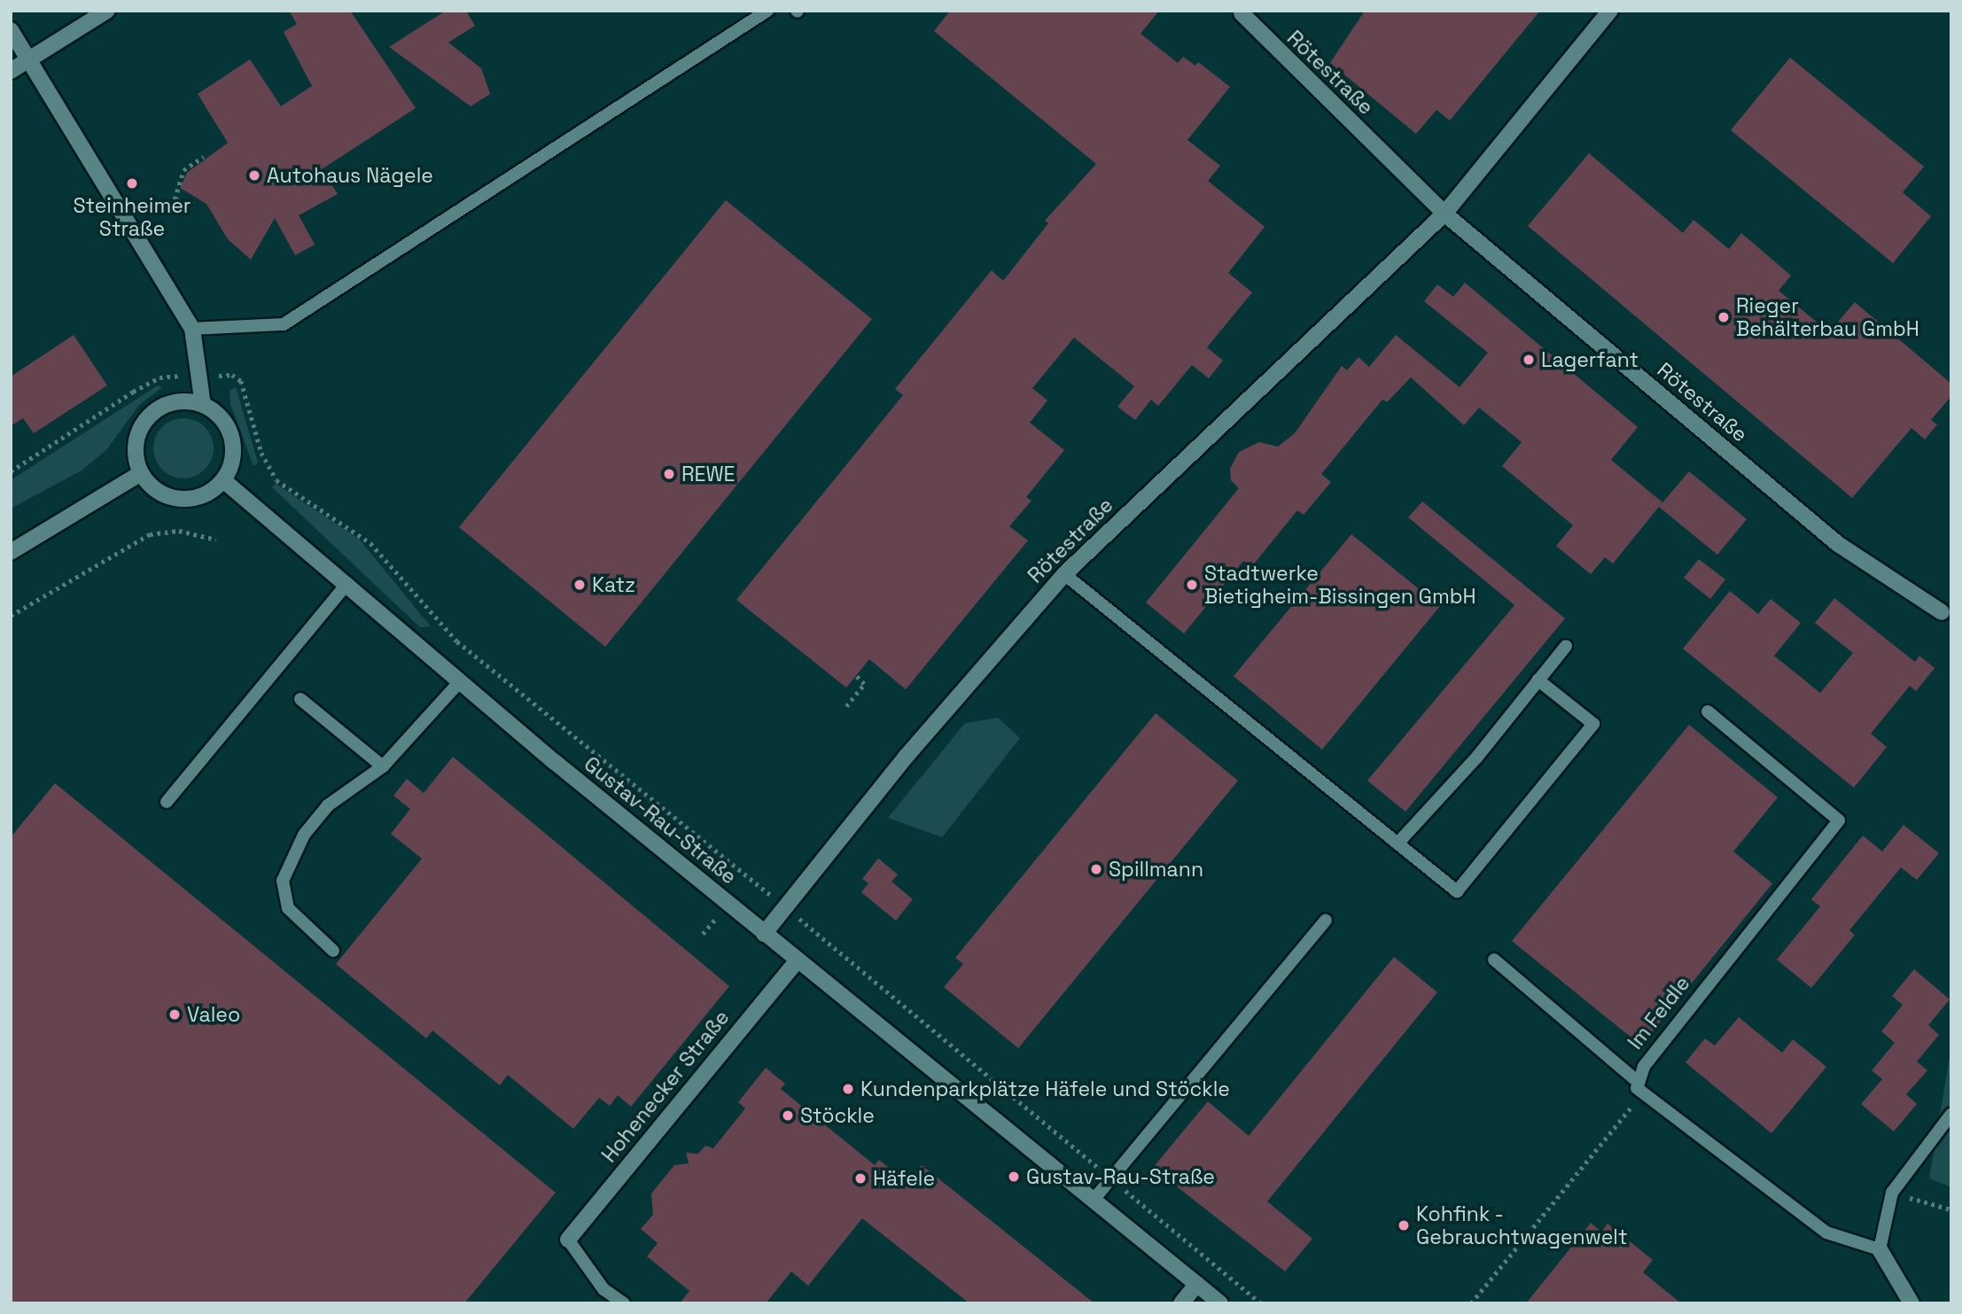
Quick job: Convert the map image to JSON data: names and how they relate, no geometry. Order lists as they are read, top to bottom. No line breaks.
{"streets":{"street":["Rötestraße","Gustav-Rau-Straße","Hohenecker Straße"],"lane":["Im Feldle"]},"crossings":[["Rötestraße","Gustav-Rau-Straße"],["Gustav-Rau-Straße","Hohenecker Straße"]],"places":["Autohaus Nägele","Steinheimer Straße","Rieger Behälterbau GmbH","Lagerfant","REWE","Katz","Stadtwerke Bietigheim-Bissingen GmbH","Spillmann","Valeo","Kundenparkplätze Häfele und Stöckle","Stöckle","Gustav-Rau-Straße","Häfele","Kohfink - Gebrauchtwagenwelt"]}
